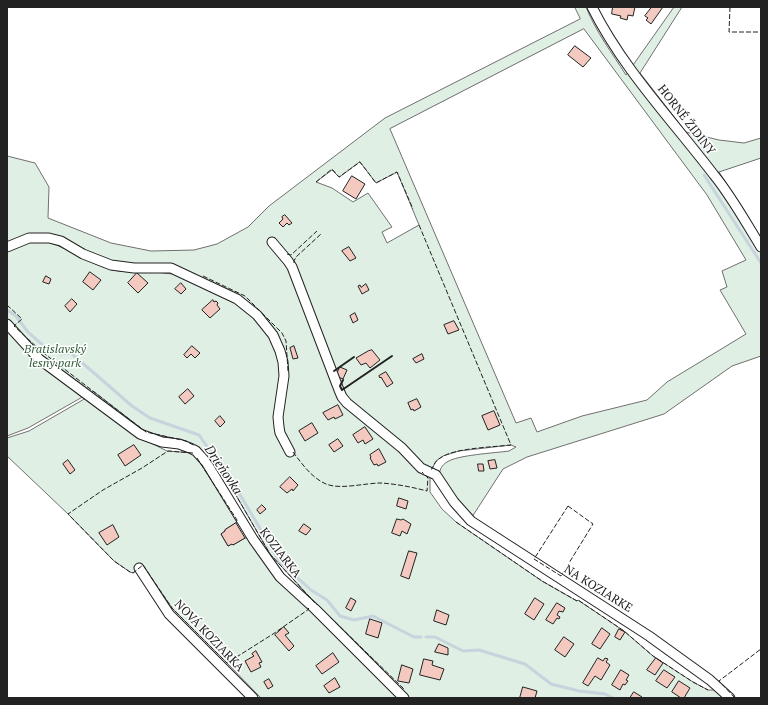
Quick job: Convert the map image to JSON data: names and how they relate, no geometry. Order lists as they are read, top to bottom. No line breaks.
{"streets":{"street":["HORNÉ ŽIDINY","KOZIARKA","NA KOZIARKE","NOVÁ KOZIARKA"]},"water":["Drieňovka"],"parks":["Bratislavský lesný park"]}
